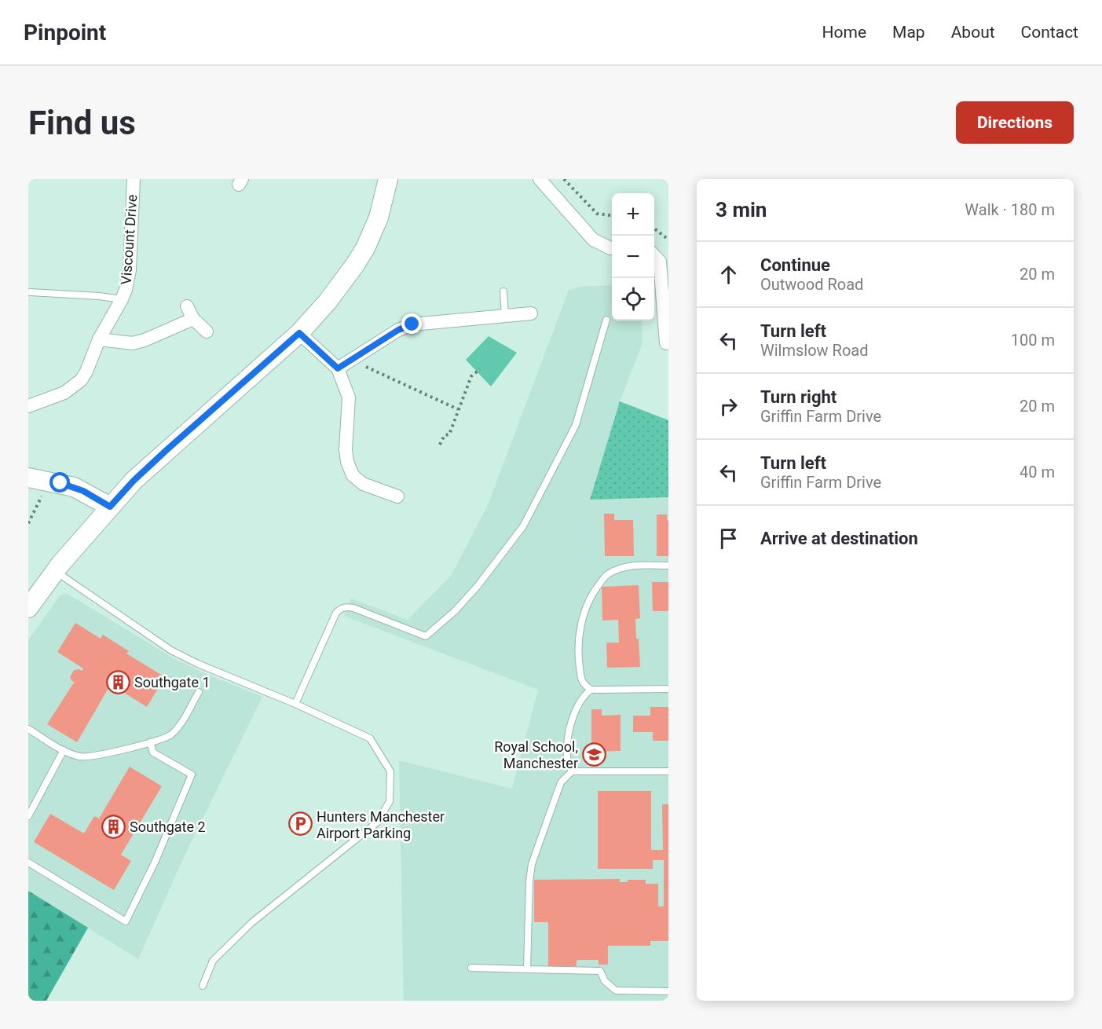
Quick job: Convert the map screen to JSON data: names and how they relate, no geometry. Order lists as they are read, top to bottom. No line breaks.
{"streets":{"street":["Viscount Drive"]},"places":{"building":["Southgate 1","Southgate 2"],"school or university":["Royal School, Manchester"],"parking":["Hunters Manchester Airport Parking"]},"page":{"header":"Pinpoint","nav":["Home","Map","About","Contact"],"buttons":"Directions","title":"Find us","heading":["3 min","Walk · 180 m"],"map_buttons":["+","−"],"list":[["Continue","Outwood Road","20 m"],["Turn left","Wilmslow Road","100 m"],["Turn right","Griffin Farm Drive","20 m"],["Turn left","Griffin Farm Drive","40 m"],"Arrive at destination"]}}
